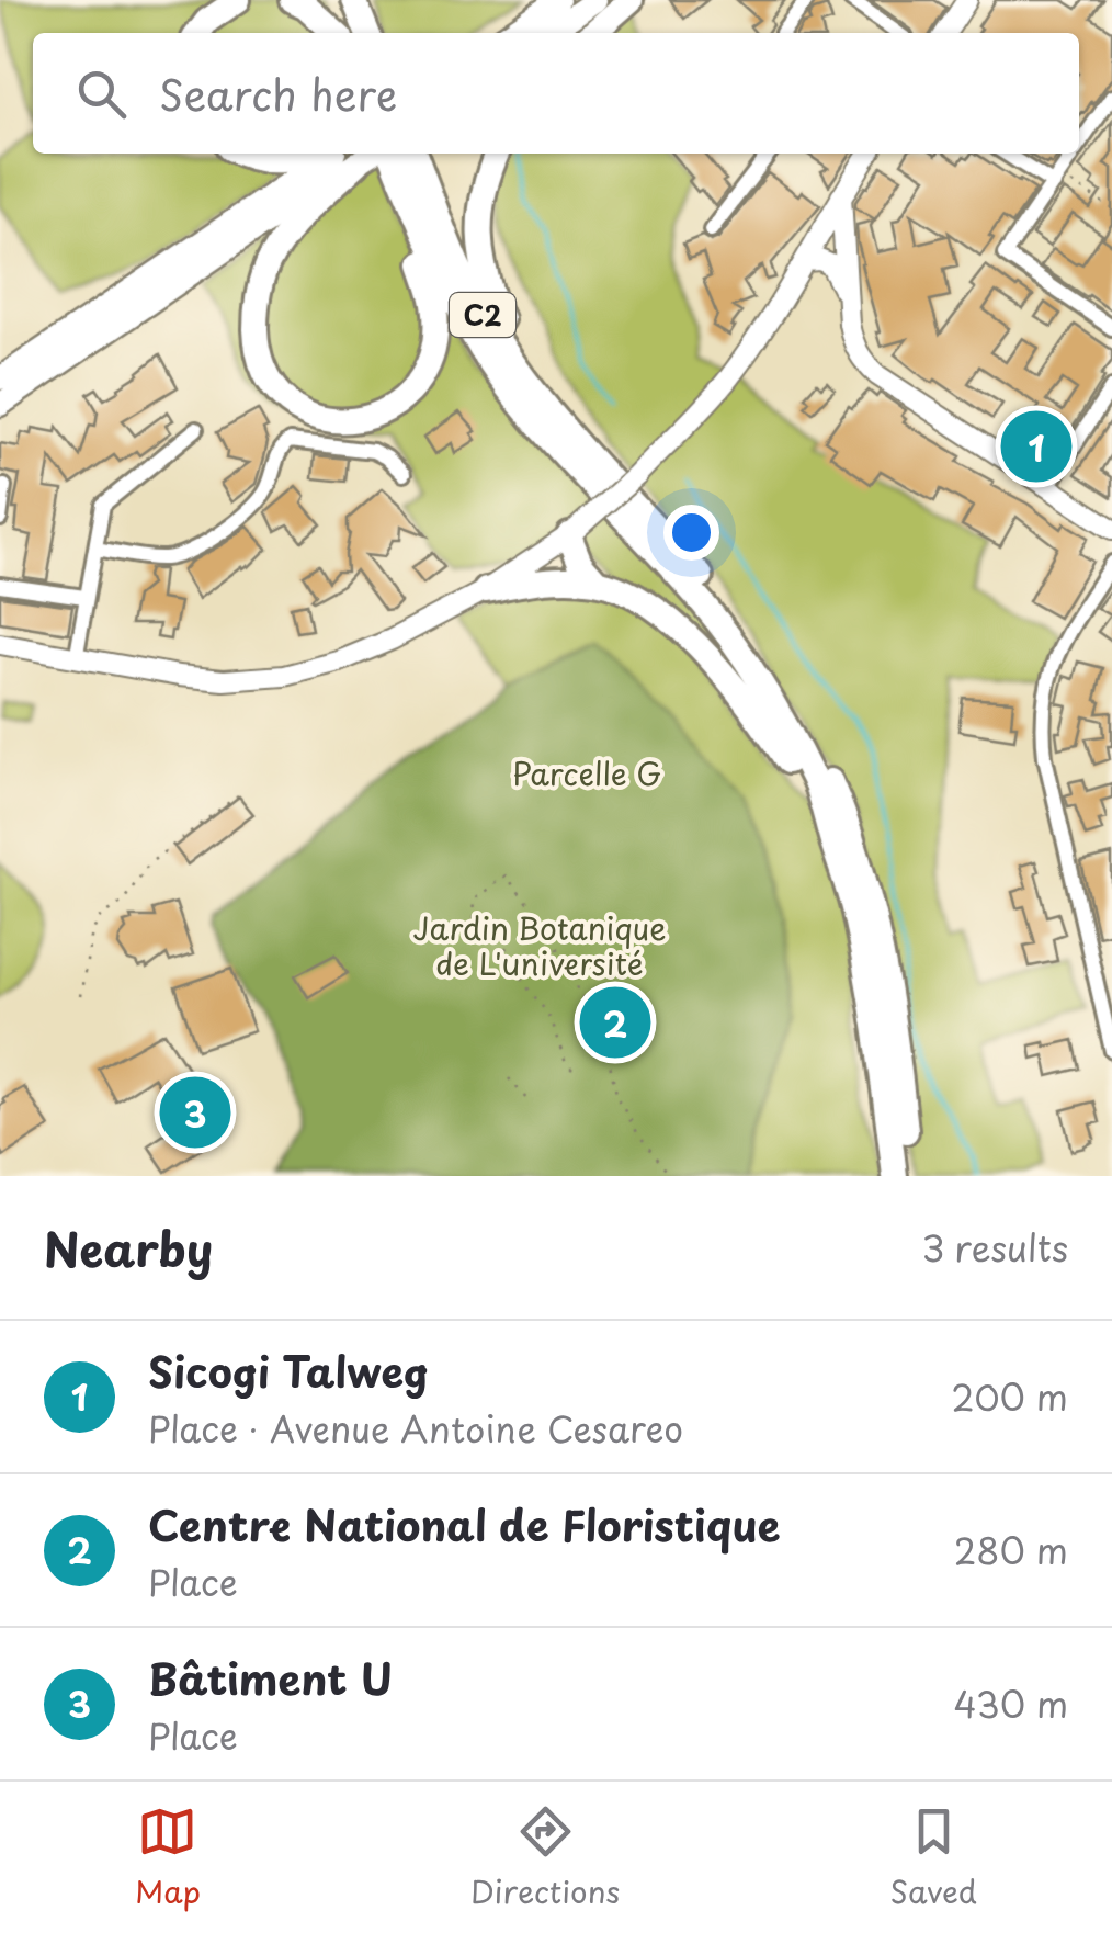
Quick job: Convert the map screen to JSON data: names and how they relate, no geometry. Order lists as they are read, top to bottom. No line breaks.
{"streets":{"highway":["C2"]},"parks":["Parcelle G","Jardin Botanique de L'université"],"page":{"search":"Search here","pins":["1","2","3"],"heading":["Nearby","3 results"],"list":[{"mark":"1","name":"Sicogi Talweg","note":"Place · Avenue Antoine Cesareo","value":"200 m"},{"mark":"2","name":"Centre National de Floristique","note":"Place","value":"280 m"},{"mark":"3","name":"Bâtiment U","note":"Place","value":"430 m"}],"nav":["Map","Directions","Saved"]}}
